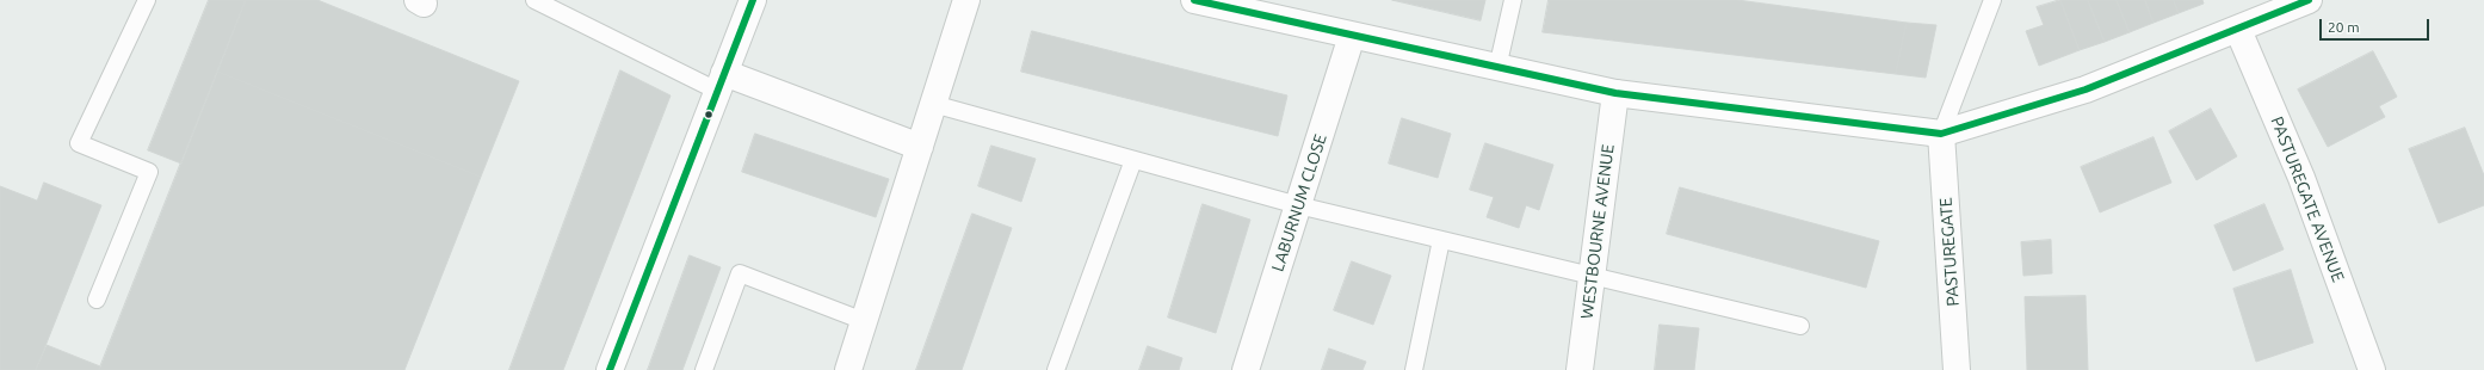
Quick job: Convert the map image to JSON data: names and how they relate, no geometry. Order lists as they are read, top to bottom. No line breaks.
{"streets":{"street":["PASTUREGATE AVENUE","LABURNUM CLOSE","WESTBOURNE AVENUE","PASTUREGATE"]},"scale_bar":"20 m"}
